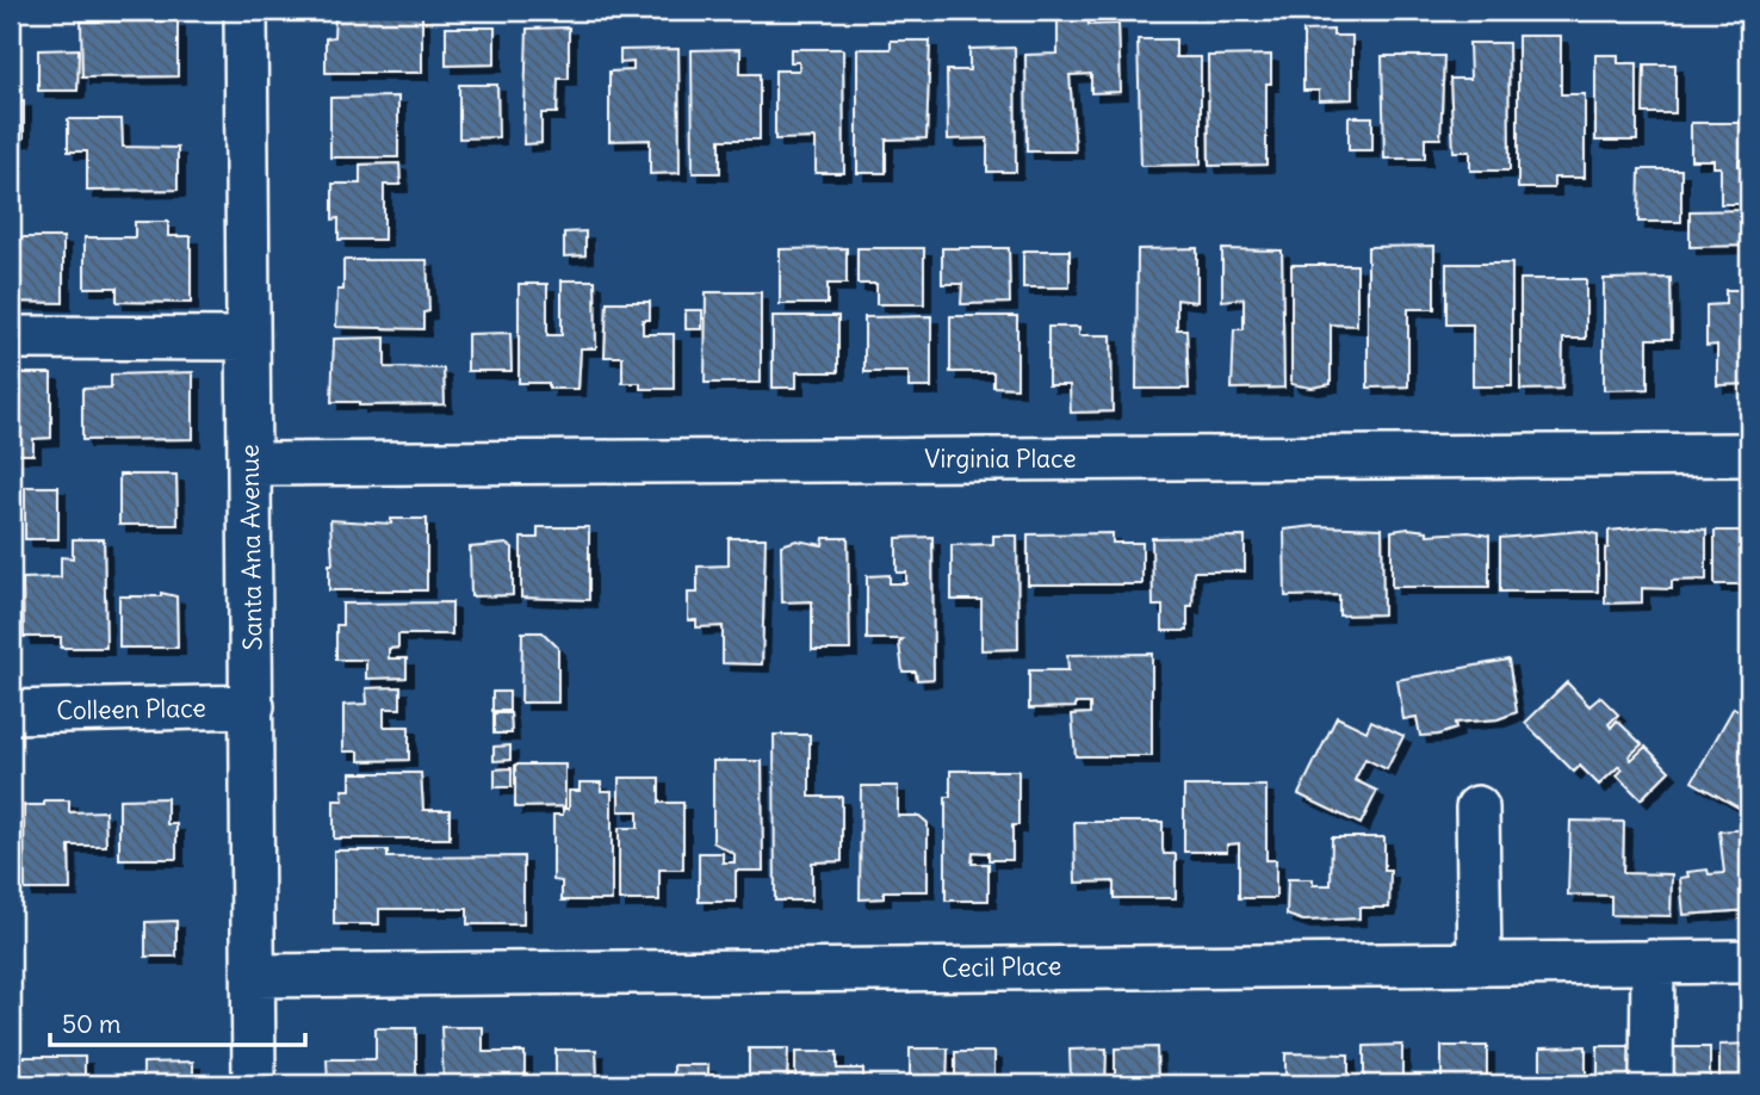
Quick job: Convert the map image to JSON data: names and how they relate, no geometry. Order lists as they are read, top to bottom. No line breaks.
{"streets":{"street":["Virginia Place","Santa Ana Avenue","Colleen Place","Cecil Place"]},"crossings":[["Virginia Place","Santa Ana Avenue"],["Santa Ana Avenue","Colleen Place"],["Santa Ana Avenue","Cecil Place"]],"scale_bar":"50 m"}
